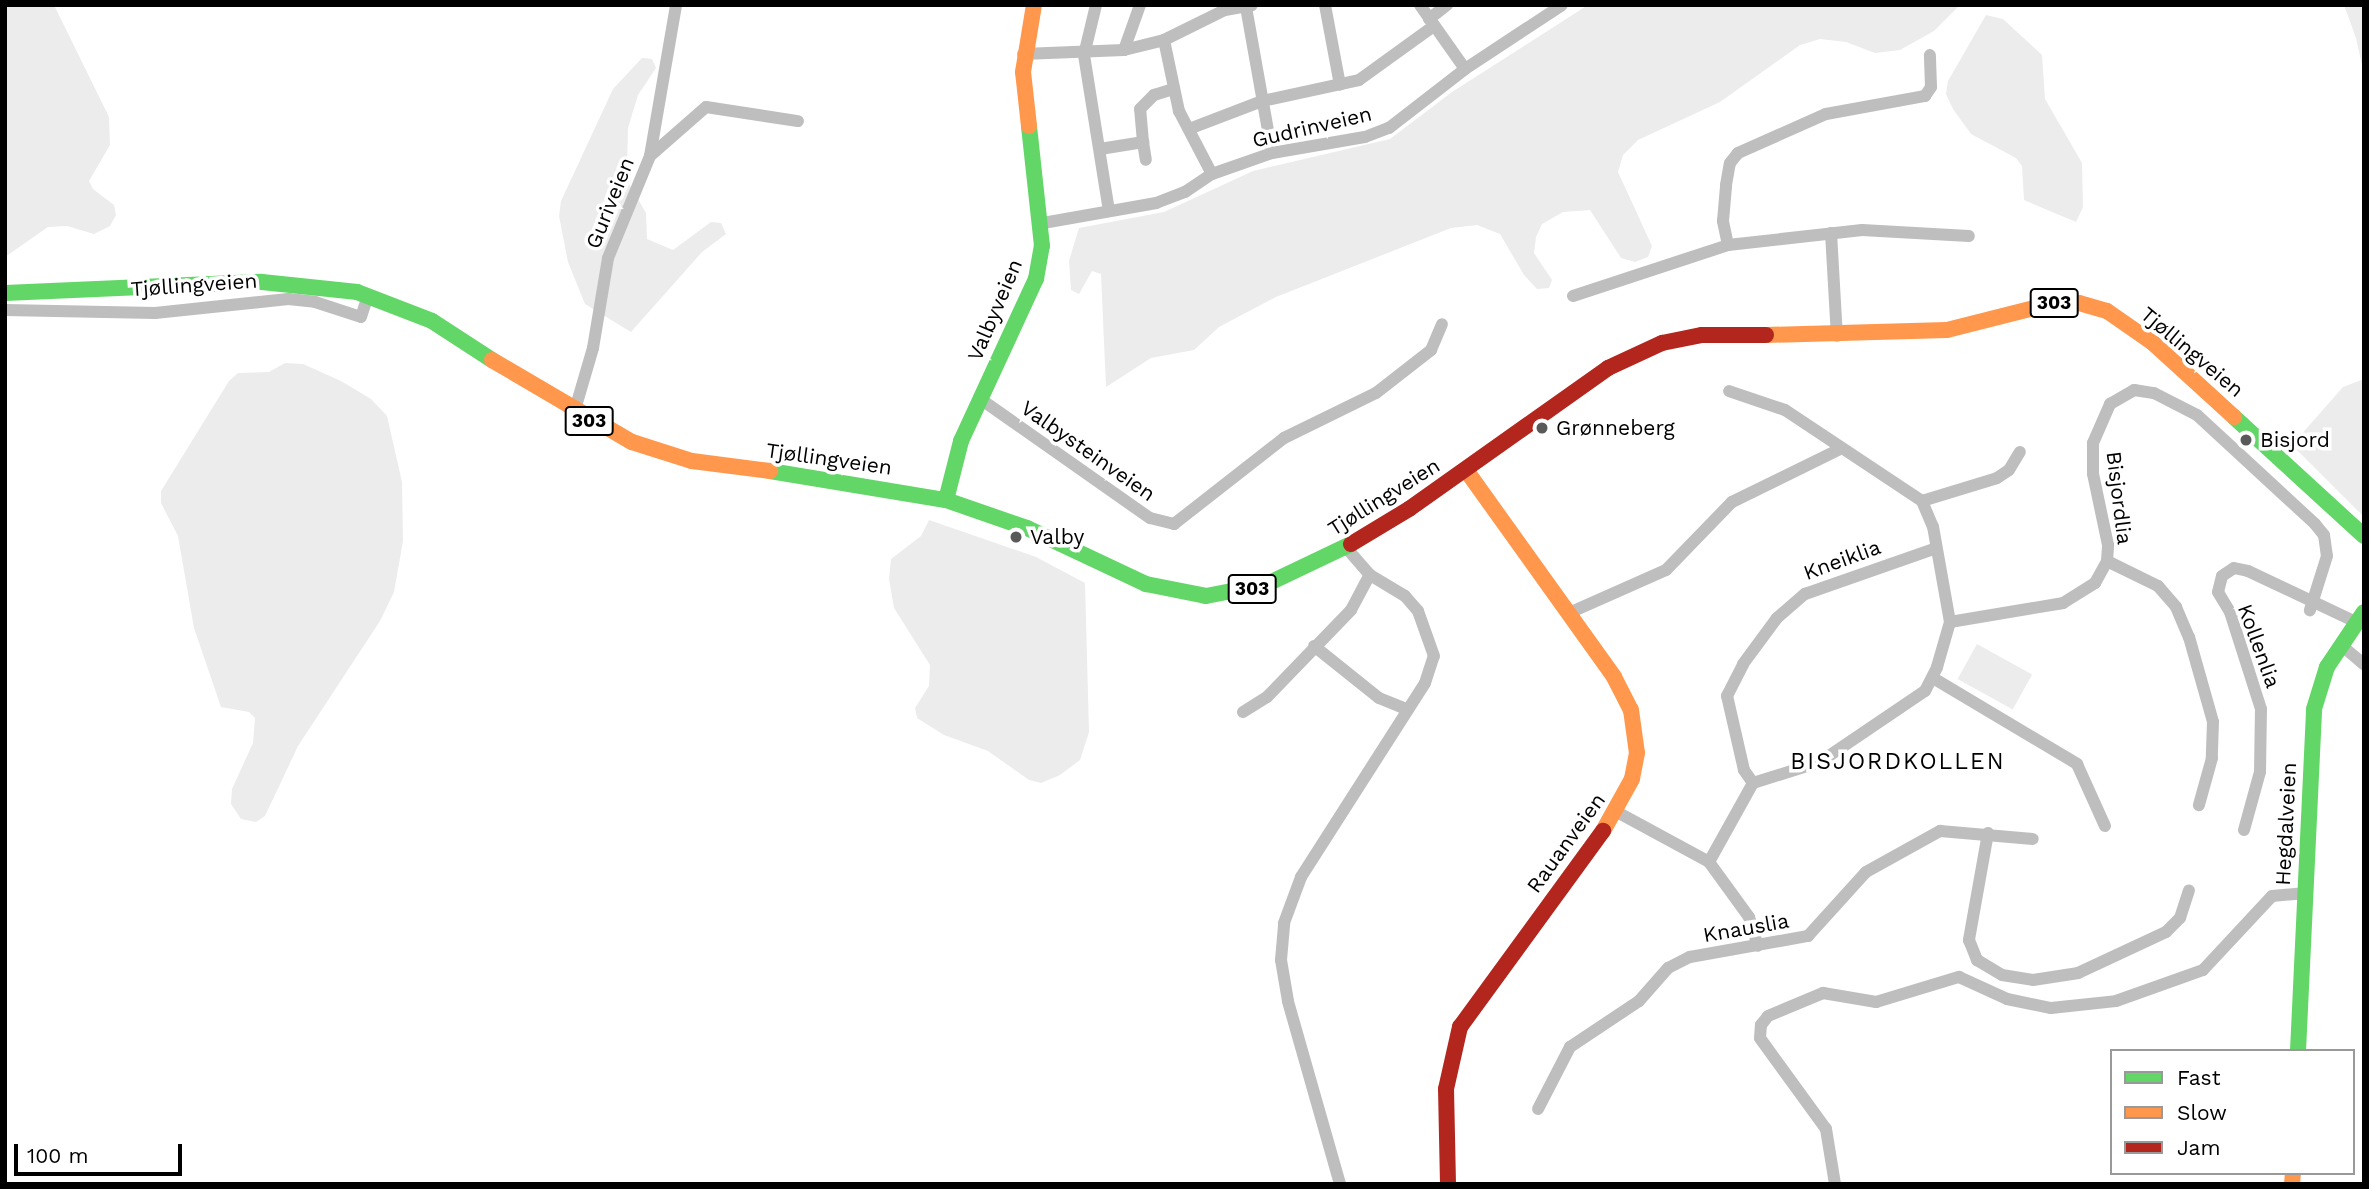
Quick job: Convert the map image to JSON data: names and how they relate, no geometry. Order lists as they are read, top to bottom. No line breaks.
{"streets":{"main road":["Tjøllingveien","303","Valbyveien","Hegdalveien","Rauanveien"],"street":["Gudrinveien","Guriveien","Valbysteinveien","Bisjordlia","Kneiklia","Kollenlia","Knauslia"]},"crossings":[["Gudrinveien","Valbyveien"],["Guriveien","Tjøllingveien"],["Tjøllingveien","Valbyveien"],["Tjøllingveien","Rauanveien"],["Valbyveien","Valbysteinveien"],["Bisjordlia","Kollenlia"]],"districts":["BISJORDKOLLEN"],"places":["Grønneberg","Bisjord","Valby"],"legend":["Fast","Slow","Jam"],"scale_bar":"100 m"}
